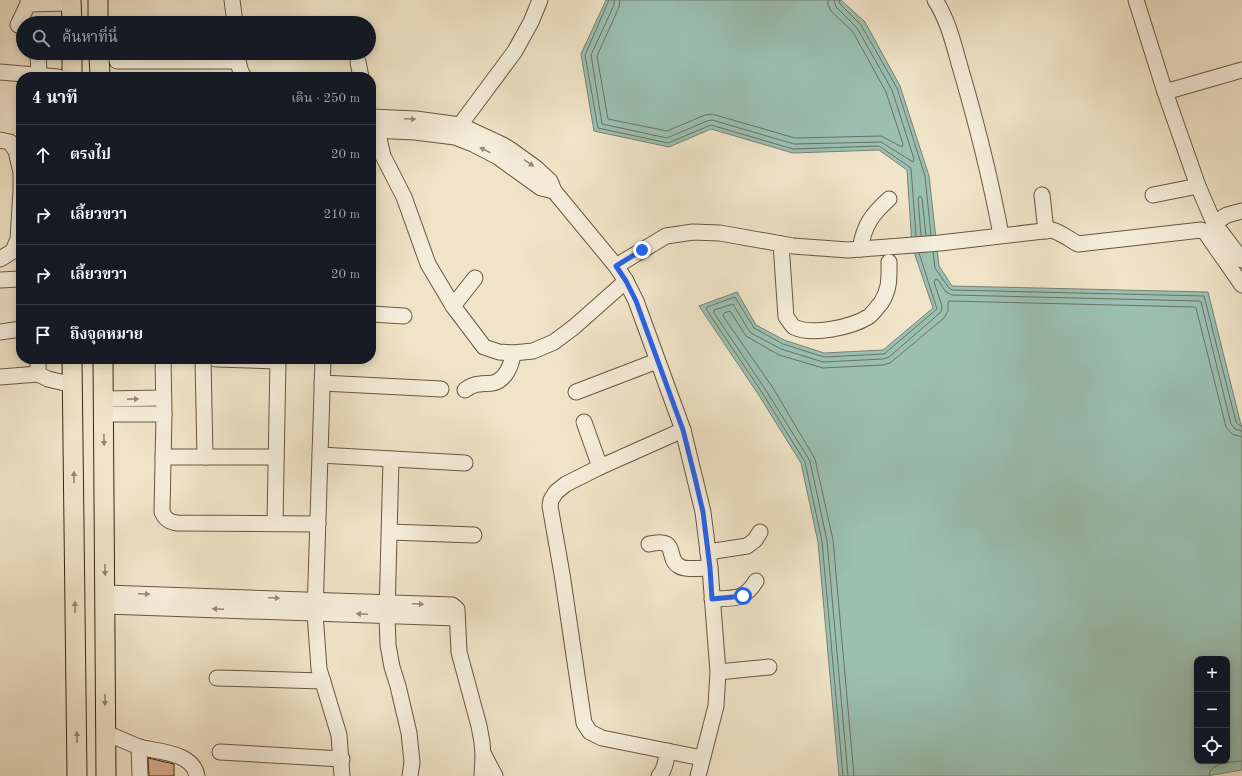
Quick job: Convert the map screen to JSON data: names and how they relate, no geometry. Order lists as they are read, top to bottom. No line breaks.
{"page":{"search":"ค้นหาที่นี่","heading":["4 นาที","เดิน · 250 m"],"list":[["ตรงไป","20 m"],["เลี้ยวขวา","210 m"],["เลี้ยวขวา","20 m"],"ถึงจุดหมาย"],"map_buttons":["+","−"]}}
